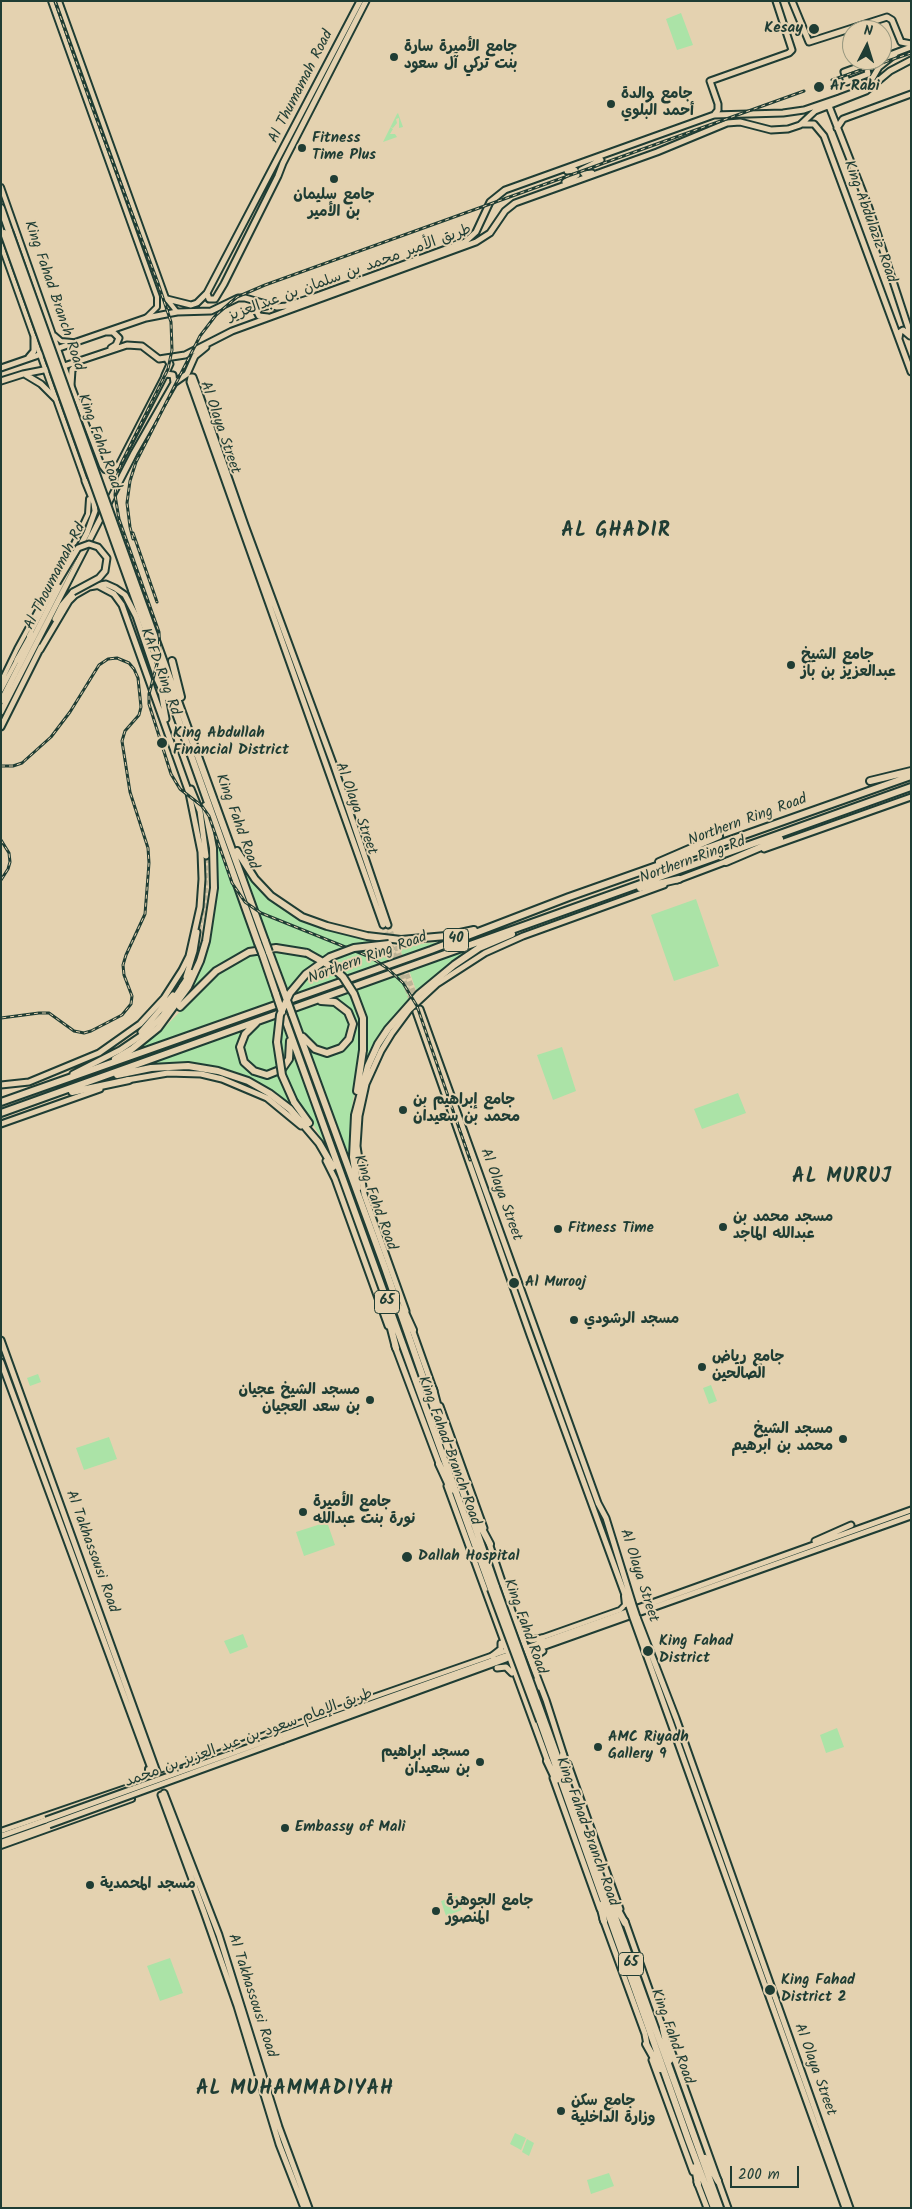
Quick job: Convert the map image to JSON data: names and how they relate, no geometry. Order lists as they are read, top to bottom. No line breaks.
{"streets":{"highway":["King Fahd Road","Northern Ring Road","40","65"],"main road":["Al Thumamah Road","King Abdulaziz Road","طريق الأمير محمد بن سلمان بن عبدالعزيز","King Fahad Branch Road","Al Olaya Street","Al Thoumamah Rd","KAFD Ring Rd","Northern Ring Rd","Al Takhassousi Road","طريق الإمام سعود بن عبد العزيز بن محمد"]},"crossings":[["King Abdulaziz Road","طريق الأمير محمد بن سلمان بن عبدالعزيز"],["طريق الأمير محمد بن سلمان بن عبدالعزيز","King Fahad Branch Road"],["طريق الأمير محمد بن سلمان بن عبدالعزيز","Al Thoumamah Rd"],["King Fahad Branch Road","Al Thoumamah Rd"],["King Fahad Branch Road","Northern Ring Rd"],["King Fahad Branch Road","طريق الإمام سعود بن عبد العزيز بن محمد"],["King Fahd Road","65"],["Northern Ring Road","65"]],"districts":["AL GHADIR","AL MURUJ","AL MUHAMMADIYAH"],"places":["Kesay","جامع الأميرة سارة بنت تركي آل سعود","Ar Rabi","جامع والدة أحمد البلوي","Fitness Time Plus","جامع سليمان بن الأمير","جامع الشيخ عبدالعزيز بن باز","King Abdullah Financial District","جامع إبراهيم بن محمد بن سعيدان","مسجد محمد بن عبدالله الماجد","Fitness Time","Al Murooj","مسجد الرشودي","جامع رياض الصالحين","مسجد الشيخ عجيان بن سعد العجيان","مسجد الشيخ محمد بن ابرهيم","جامع الأميرة نورة بنت عبدالله","Dallah Hospital","King Fahad District","AMC Riyadh Gallery 9","مسجد ابراهيم بن سعيدان","Embassy of Mali","مسجد المحمدية","جامع الجوهرة المنصور","King Fahad District 2","جامع سكن وزارة الداخلية"],"scale_bar":"200 m","north":"top"}
